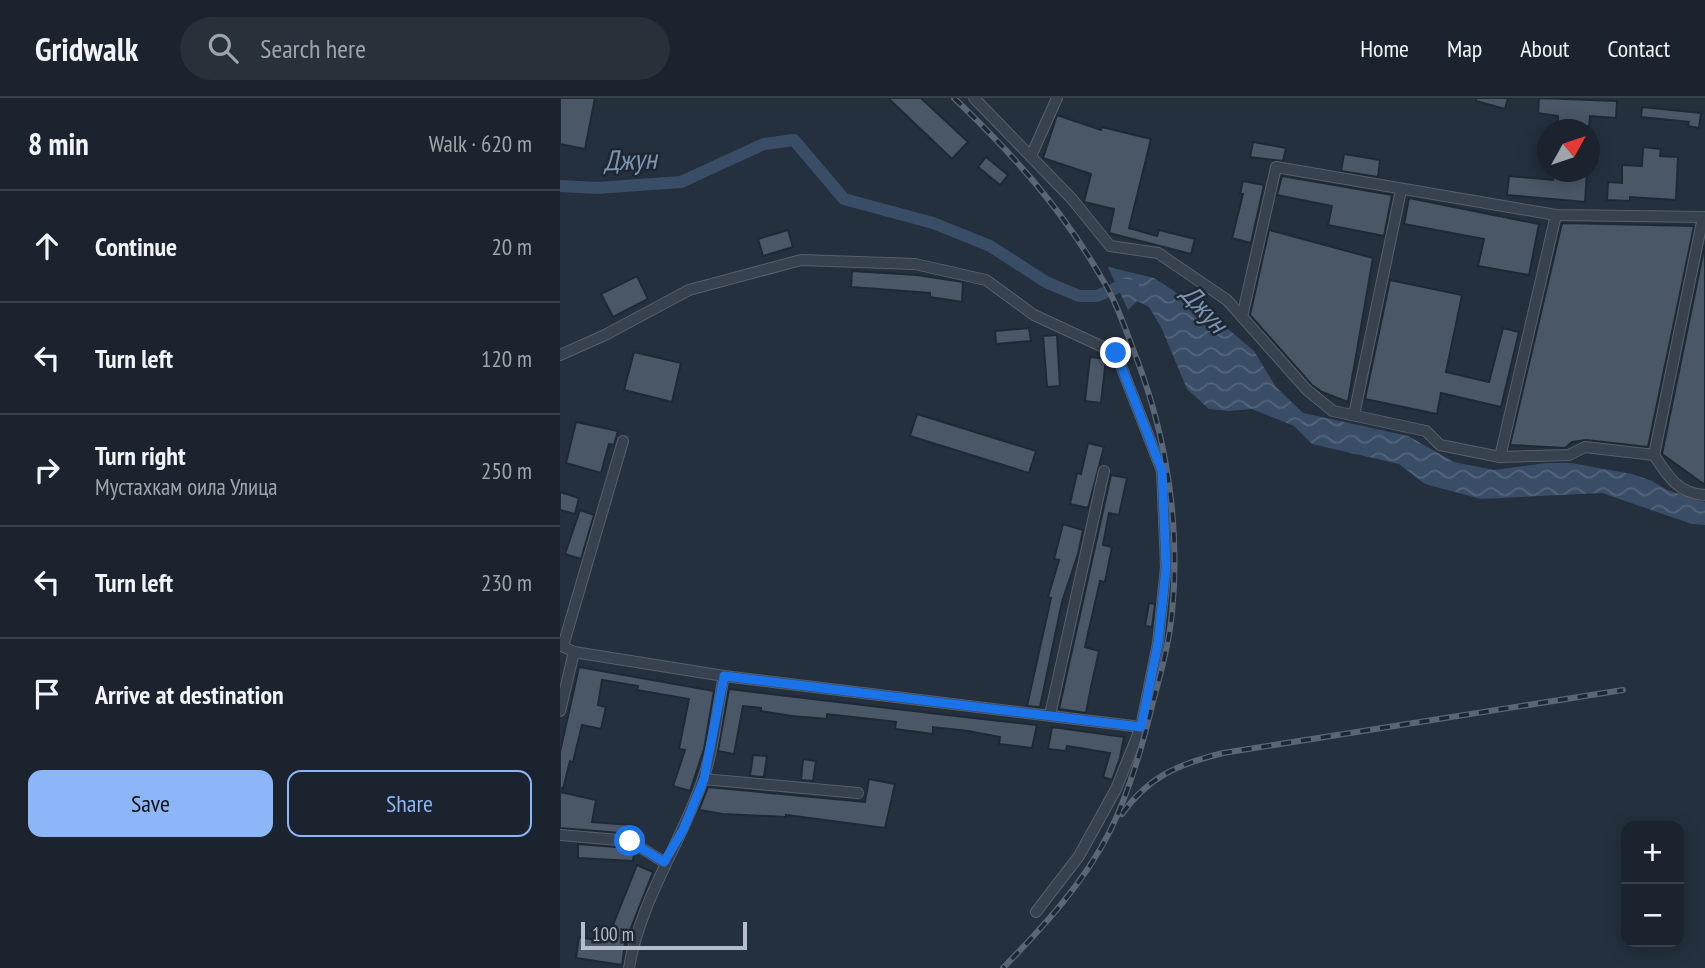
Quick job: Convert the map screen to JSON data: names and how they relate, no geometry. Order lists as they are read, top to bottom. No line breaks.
{"water":["Джун"],"scale_bar":"100 m","north":"top right","page":{"header":"Gridwalk","search":"Search here","nav":["Home","Map","About","Contact"],"heading":["8 min","Walk · 620 m"],"list":[["Continue","20 m"],["Turn left","120 m"],["Turn right","Мустахкам оила Улица","250 m"],["Turn left","230 m"],"Arrive at destination"],"buttons":["Save","Share"],"map_buttons":["+","−"],"scale":"100 m"}}
